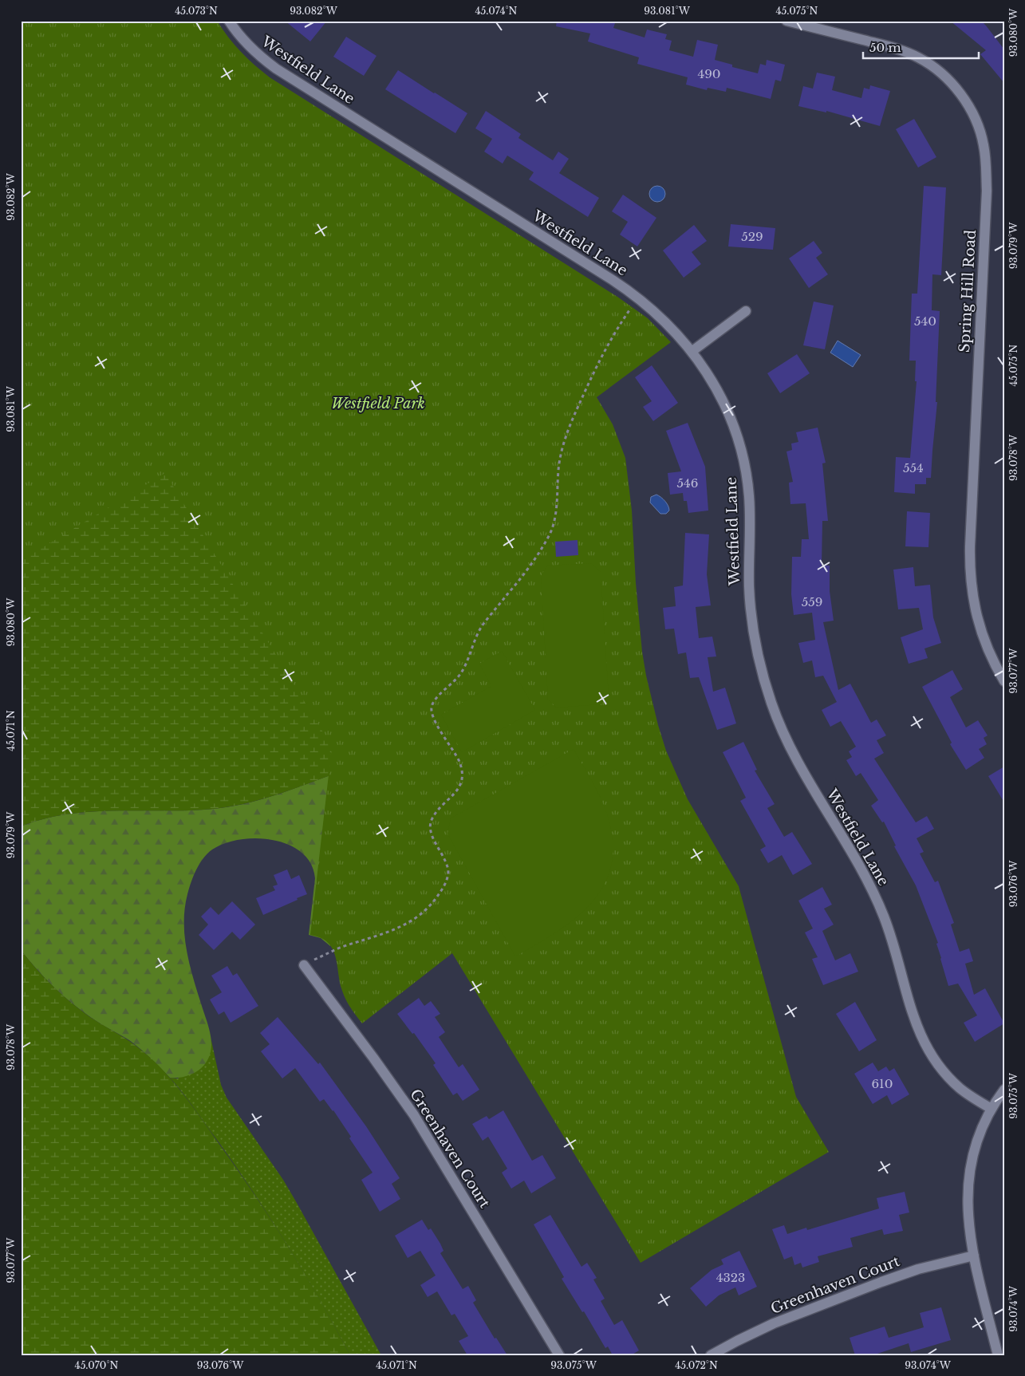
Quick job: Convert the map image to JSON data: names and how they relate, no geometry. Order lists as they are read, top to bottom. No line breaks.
{"streets":{"street":["Westfield Lane","Spring Hill Road","Greenhaven Court"]},"parks":["Westfield Park"],"house_numbers":["490","529","540","554","546","559","610","4323"],"scale_bar":"50 m","coordinates":["45.073°N","93.082°W","45.074°N","93.081°W","45.075°N","93.080°W","93.079°W","93.078°W","93.077°W","45.071°N","93.076°W","93.075°W","93.074°W","45.070°N","45.072°N"]}
